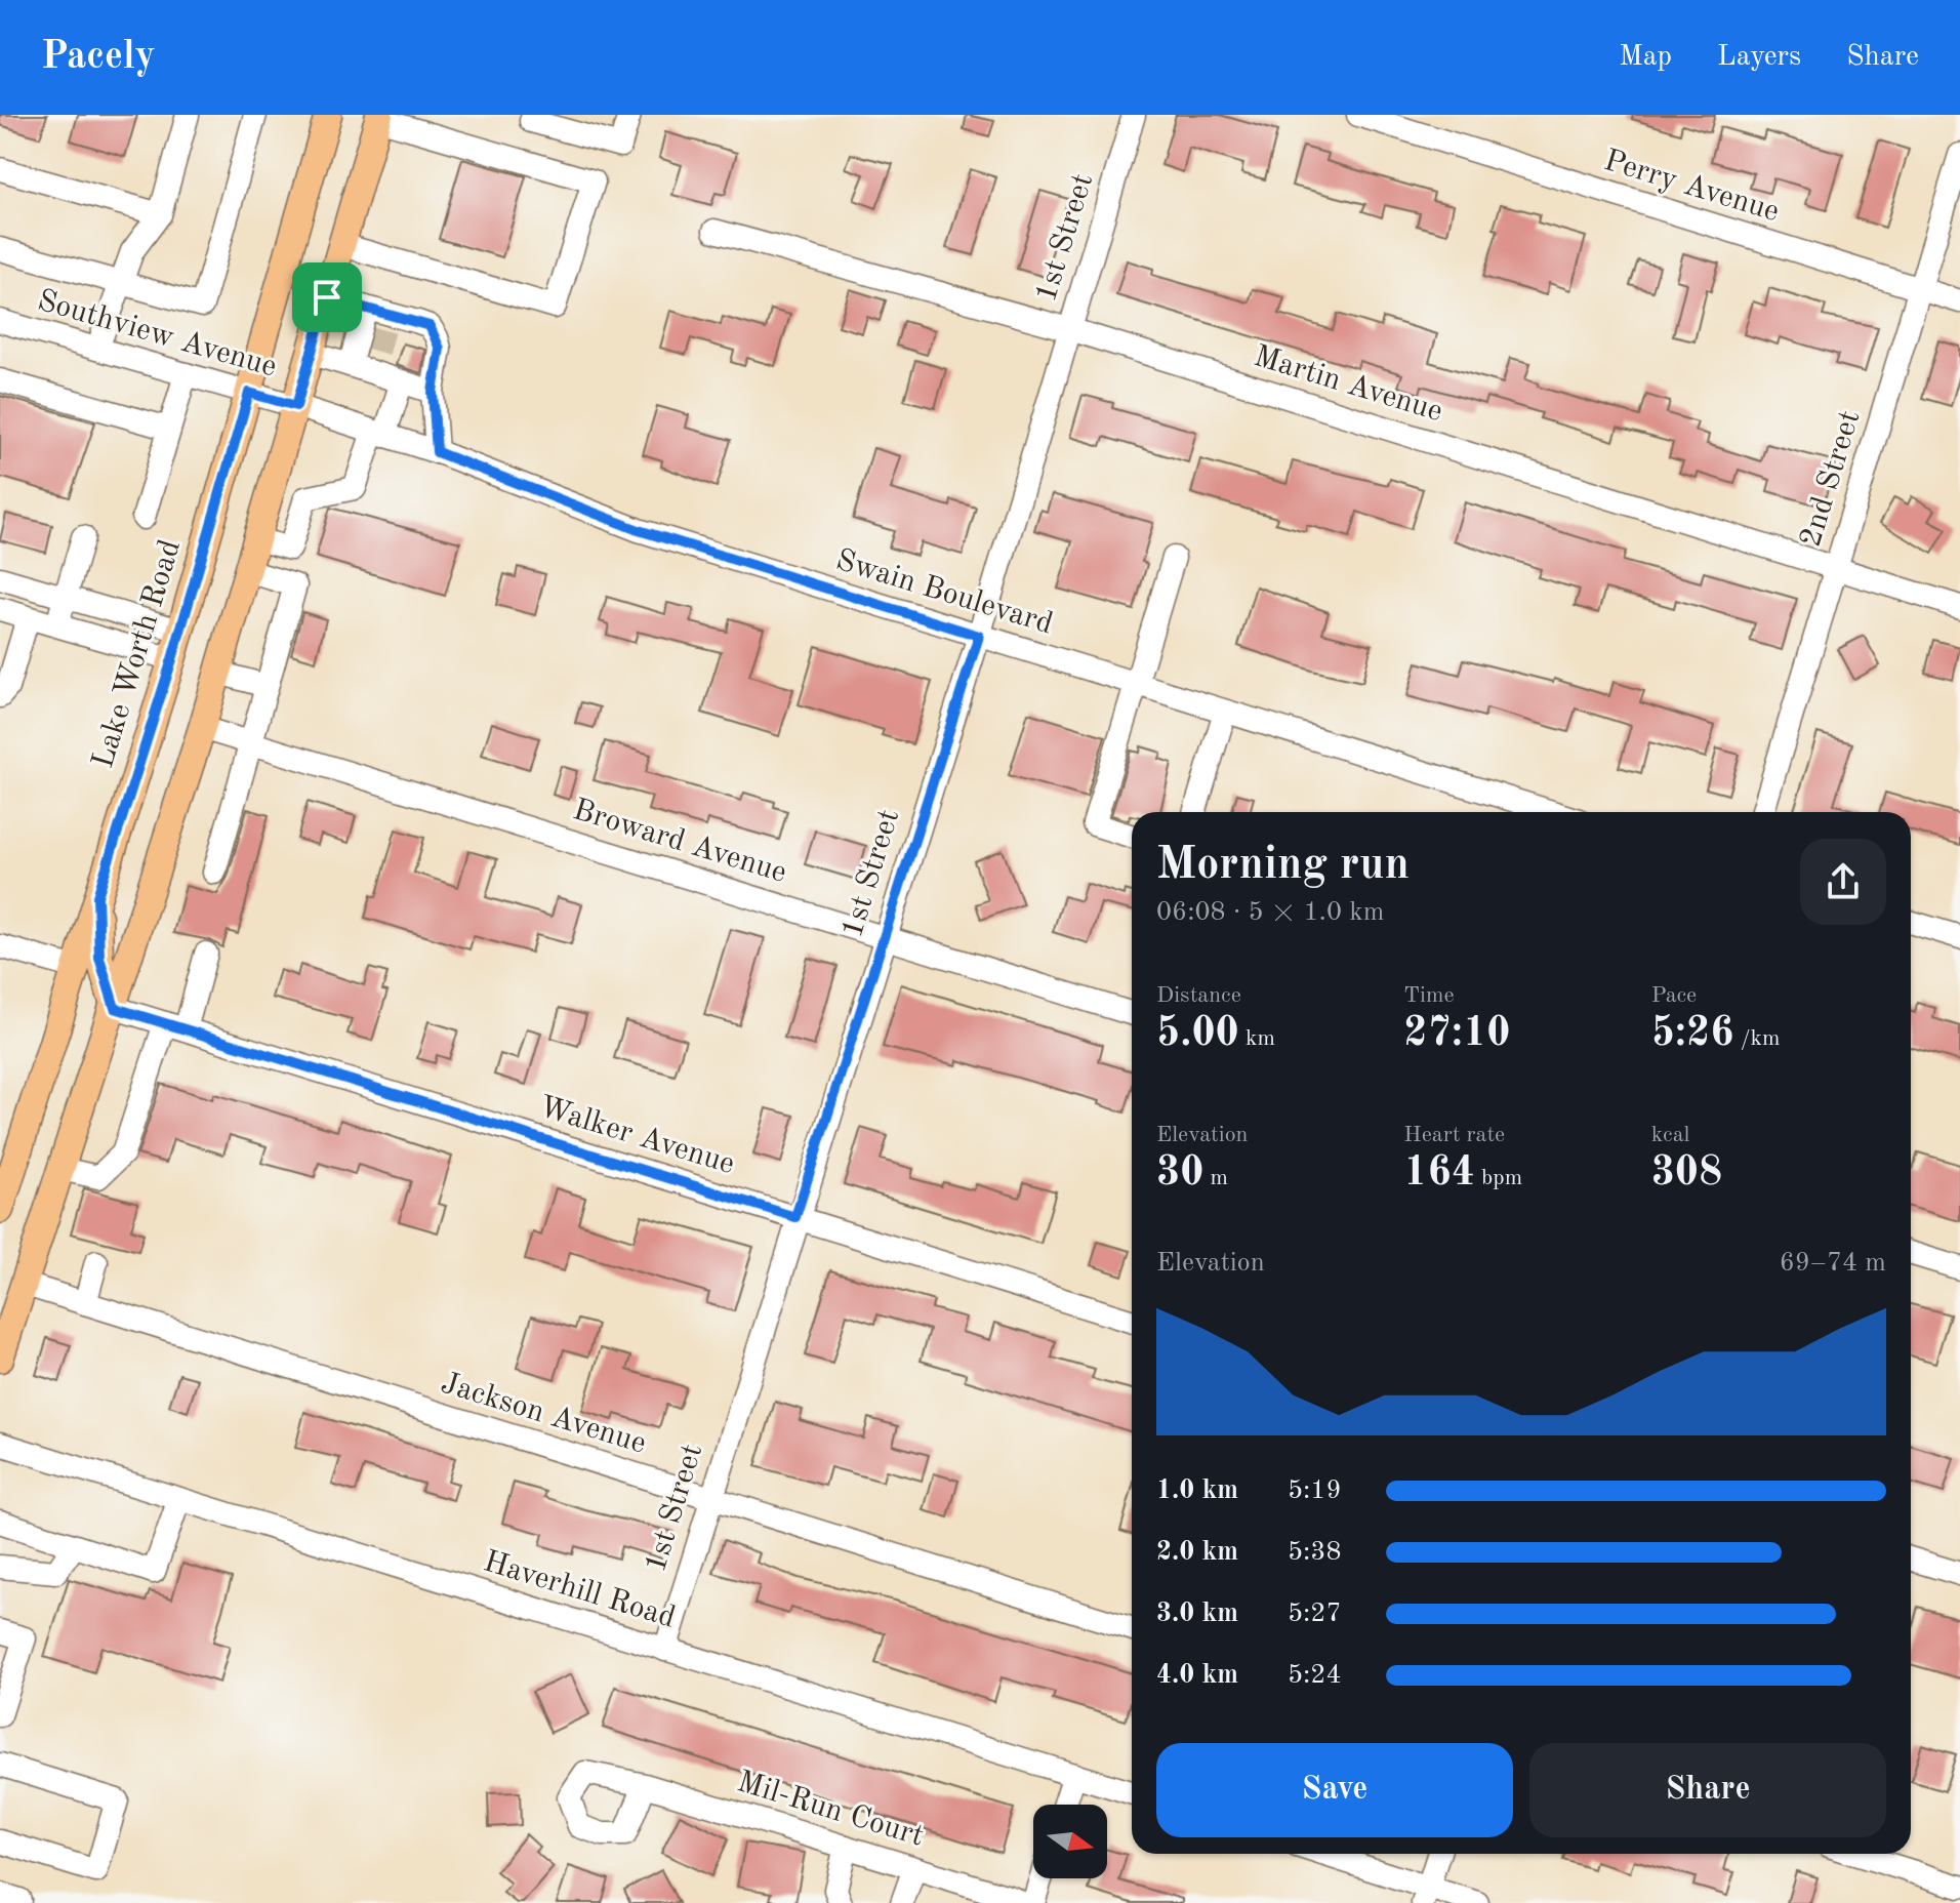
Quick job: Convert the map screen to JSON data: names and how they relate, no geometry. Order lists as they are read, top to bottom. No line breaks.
{"streets":{"main road":["Lake Worth Road"],"street":["Perry Avenue","1st Street","Southview Avenue","Martin Avenue","2nd Street","Swain Boulevard","Broward Avenue","Walker Avenue","Jackson Avenue","Haverhill Road","Mil-Run Court"]},"crossings":[["Perry Avenue","2nd Street"],["1st Street","Martin Avenue"],["1st Street","Swain Boulevard"],["1st Street","Broward Avenue"],["1st Street","Walker Avenue"],["1st Street","Jackson Avenue"],["1st Street","Haverhill Road"],["Southview Avenue","Swain Boulevard"],["Southview Avenue","Lake Worth Road"],["Martin Avenue","2nd Street"]],"north":"right","page":{"header":"Pacely","nav":["Map","Layers","Share"],"heading":["Morning run","06:08 · 5 × 1.0 km"],"stats":[["Distance","5.00 km"],["Time","27:10"],["Pace","5:26 /km"],["Elevation","30 m"],["Heart rate","164 bpm"],["kcal","308"]],"chart":["Elevation","69–74 m"],"list":[{"name":"1.0 km","note":"5:19"},{"name":"2.0 km","note":"5:38"},{"name":"3.0 km","note":"5:27"},{"name":"4.0 km","note":"5:24"}],"buttons":["Save","Share"]}}
